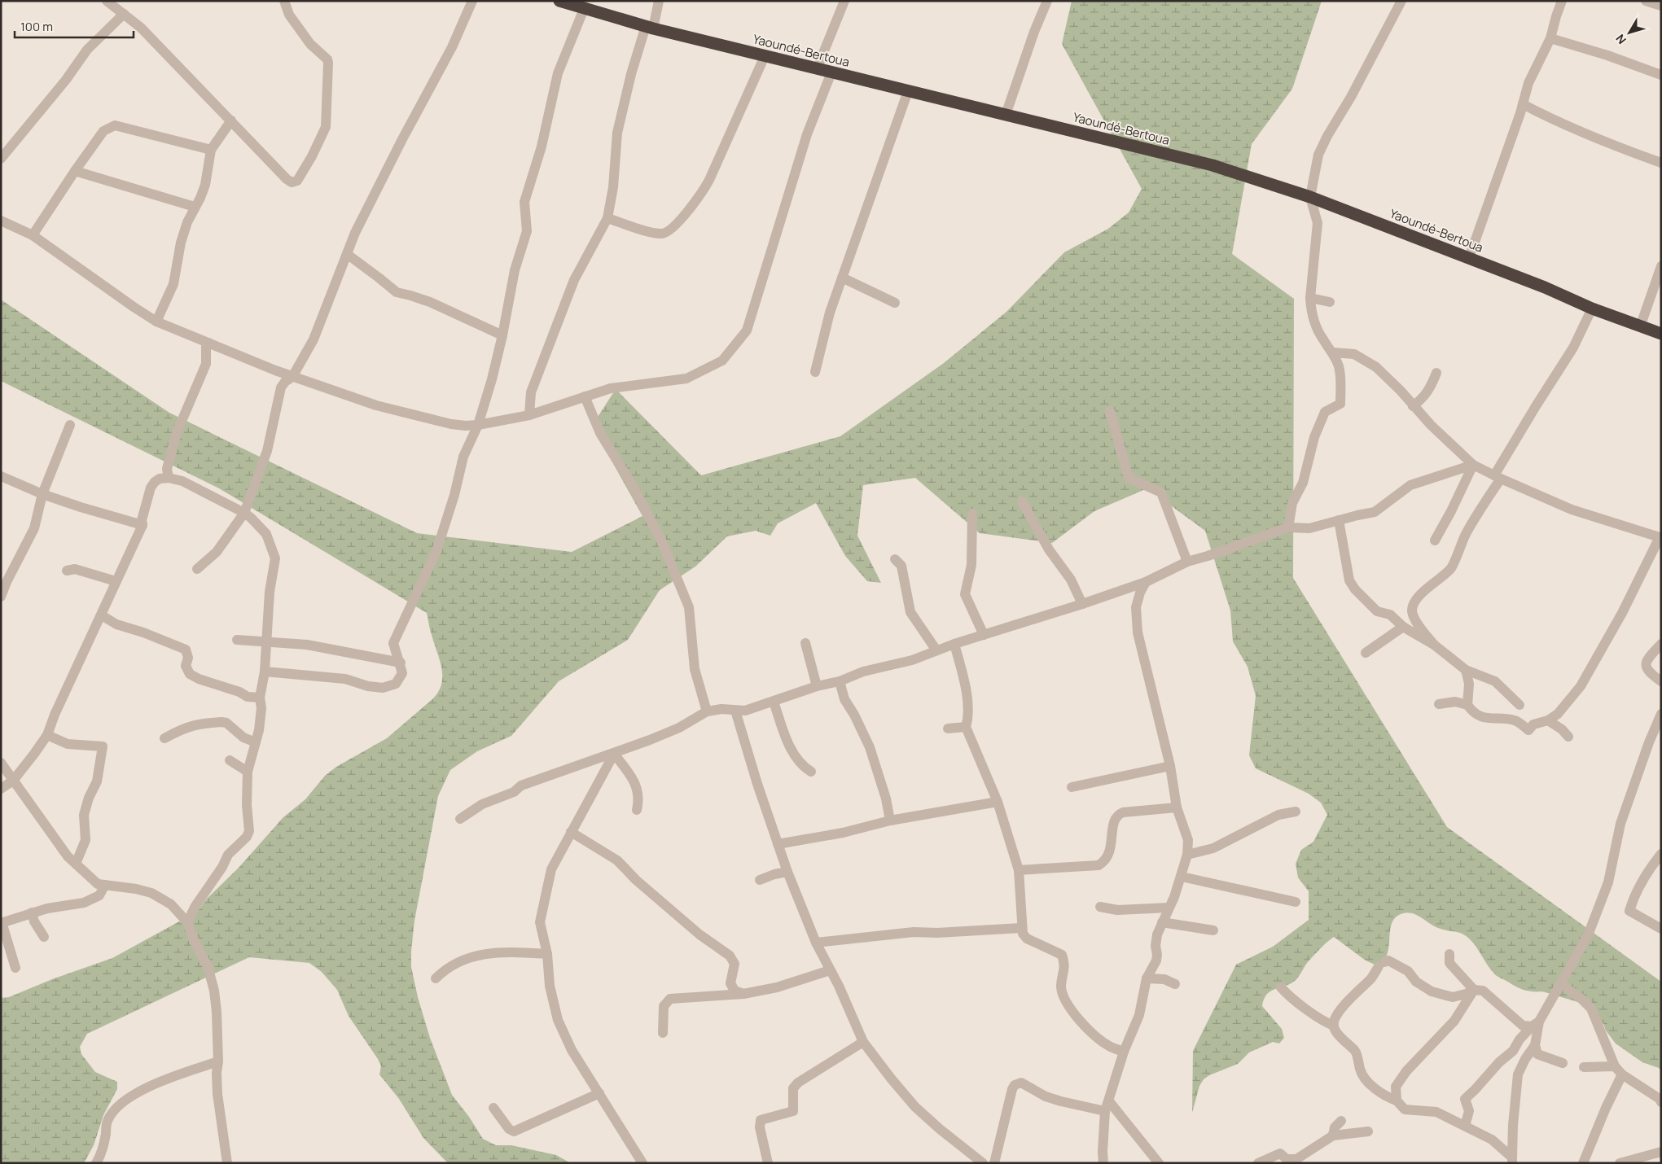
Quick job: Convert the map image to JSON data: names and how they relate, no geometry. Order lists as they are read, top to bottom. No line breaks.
{"streets":{"highway":["Yaoundé-Bertoua"]},"scale_bar":"100 m","north":"bottom left"}
